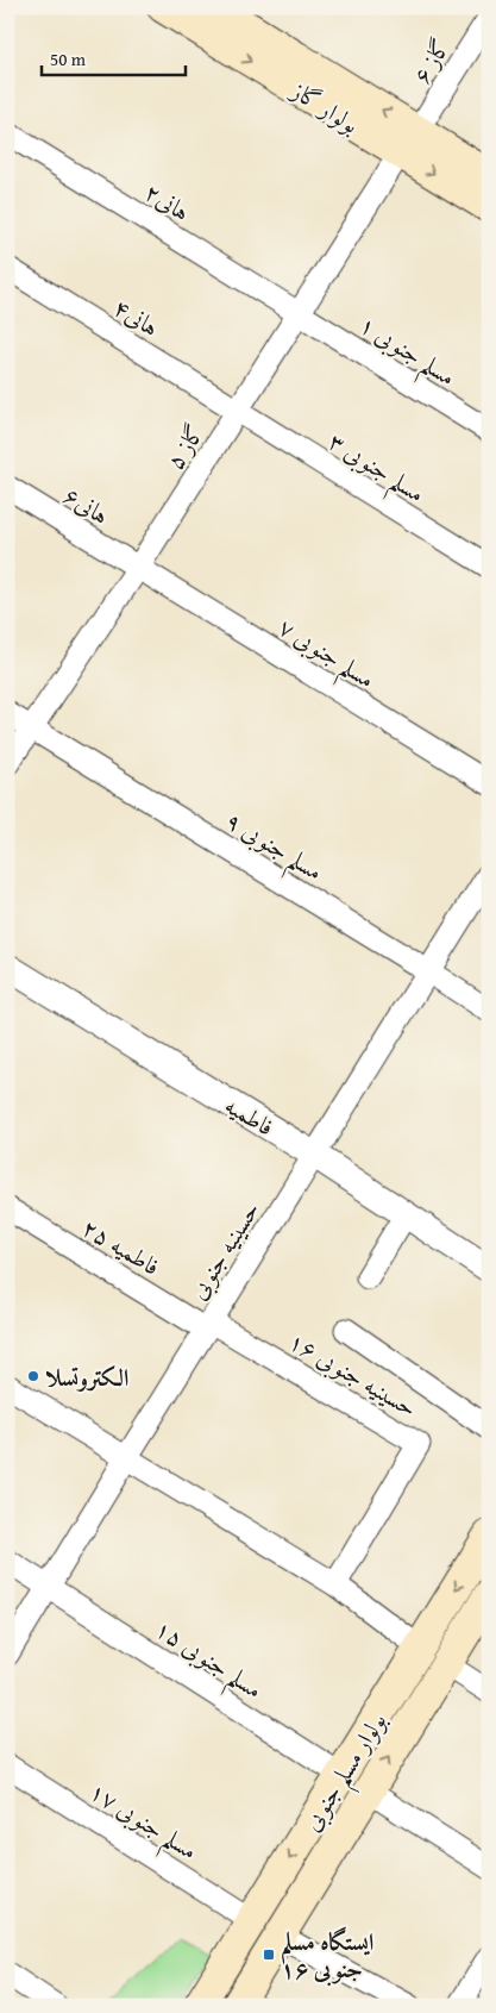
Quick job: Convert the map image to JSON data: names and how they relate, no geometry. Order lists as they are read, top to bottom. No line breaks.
{"streets":{"main road":["بولوار گاز","بولوار مسلم جنوبی"],"street":["گاز ۶","هانی۲","هانی۴","۱ مسلم جنوبی","گاز ۵","مسلم جنوبی ۳","هانی۶","مسلم جنوبی ۷","مسلم جنوبی ۹","فاطمیه","فاطمیه ۲۵","حسینیه جنوبی","حسینیه جنوبی ۱۶","مسلم جنوبی ۱۵","مسلم جنوبی ۱۷"]},"crossings":[["گاز ۶","بولوار گاز"],["گاز ۶","گاز ۵"],["بولوار گاز","گاز ۵"],["هانی۲","۱ مسلم جنوبی"],["هانی۲","گاز ۵"],["هانی۴","گاز ۵"],["هانی۴","مسلم جنوبی ۳"],["۱ مسلم جنوبی","گاز ۵"],["گاز ۵","مسلم جنوبی ۳"],["گاز ۵","هانی۶"],["گاز ۵","مسلم جنوبی ۷"],["گاز ۵","مسلم جنوبی ۹"],["هانی۶","مسلم جنوبی ۷"],["مسلم جنوبی ۹","حسینیه جنوبی"],["فاطمیه","حسینیه جنوبی"],["فاطمیه ۲۵","حسینیه جنوبی"],["فاطمیه ۲۵","حسینیه جنوبی ۱۶"],["حسینیه جنوبی","حسینیه جنوبی ۱۶"],["حسینیه جنوبی","مسلم جنوبی ۱۵"],["مسلم جنوبی ۱۵","بولوار مسلم جنوبی"],["بولوار مسلم جنوبی","مسلم جنوبی ۱۷"]],"places":{"other":["الکتروتسلا"],"transit":["ایستگاه مسلم جنوبی ۱۶"]},"scale_bar":"50 m"}
